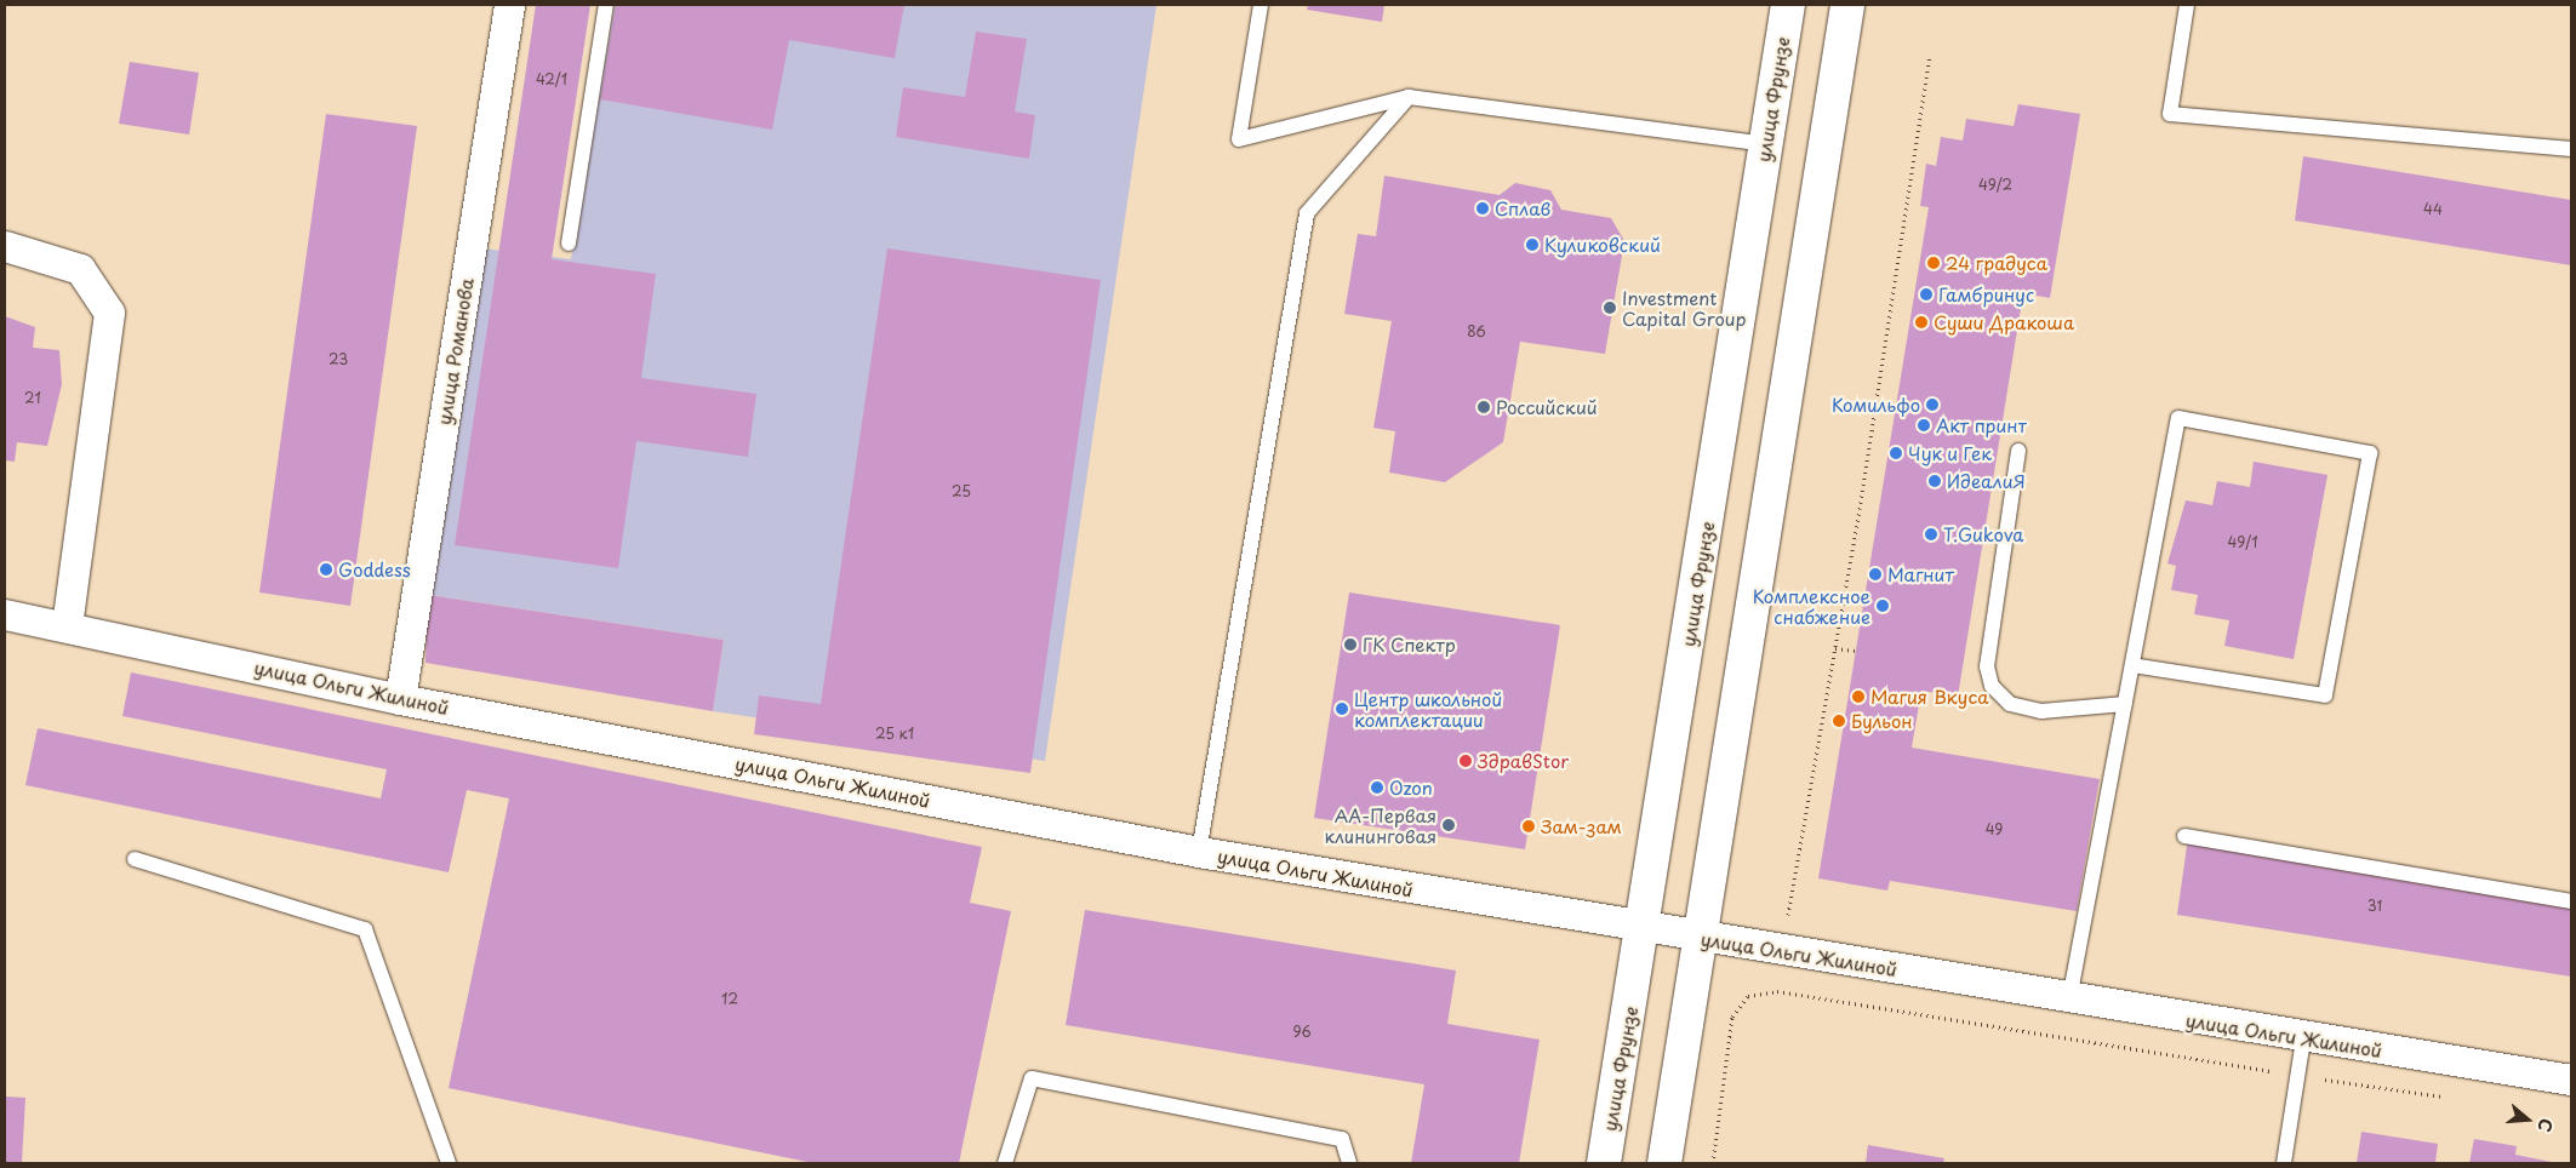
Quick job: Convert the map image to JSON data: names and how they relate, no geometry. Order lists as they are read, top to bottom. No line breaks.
{"streets":{"main road":["улица Фрунзе"],"street":["улица Романова","улица Ольги Жилиной"]},"crossings":[["улица Фрунзе","улица Ольги Жилиной"],["улица Романова","улица Ольги Жилиной"]],"places":["Сплав","Куликовский","24 градуса","Гамбринус","Investment Capital Group","Суши Дракоша","Комильфо","Российский","Акт принт","Чук и Гек","ИдеалиЯ","T.Gukova","Goddess","Магнит","Комплексное снабжение","ГК Спектр","Магия Вкуса","Центр школьной комплектации","Бульон","ЗдравStor","Ozon","АА-Первая клининговая","Зам-зам"],"house_numbers":["42/1","49/2","44","86","23","21","25","49/1","25 к1","49","31","12","96"],"north":"right"}
